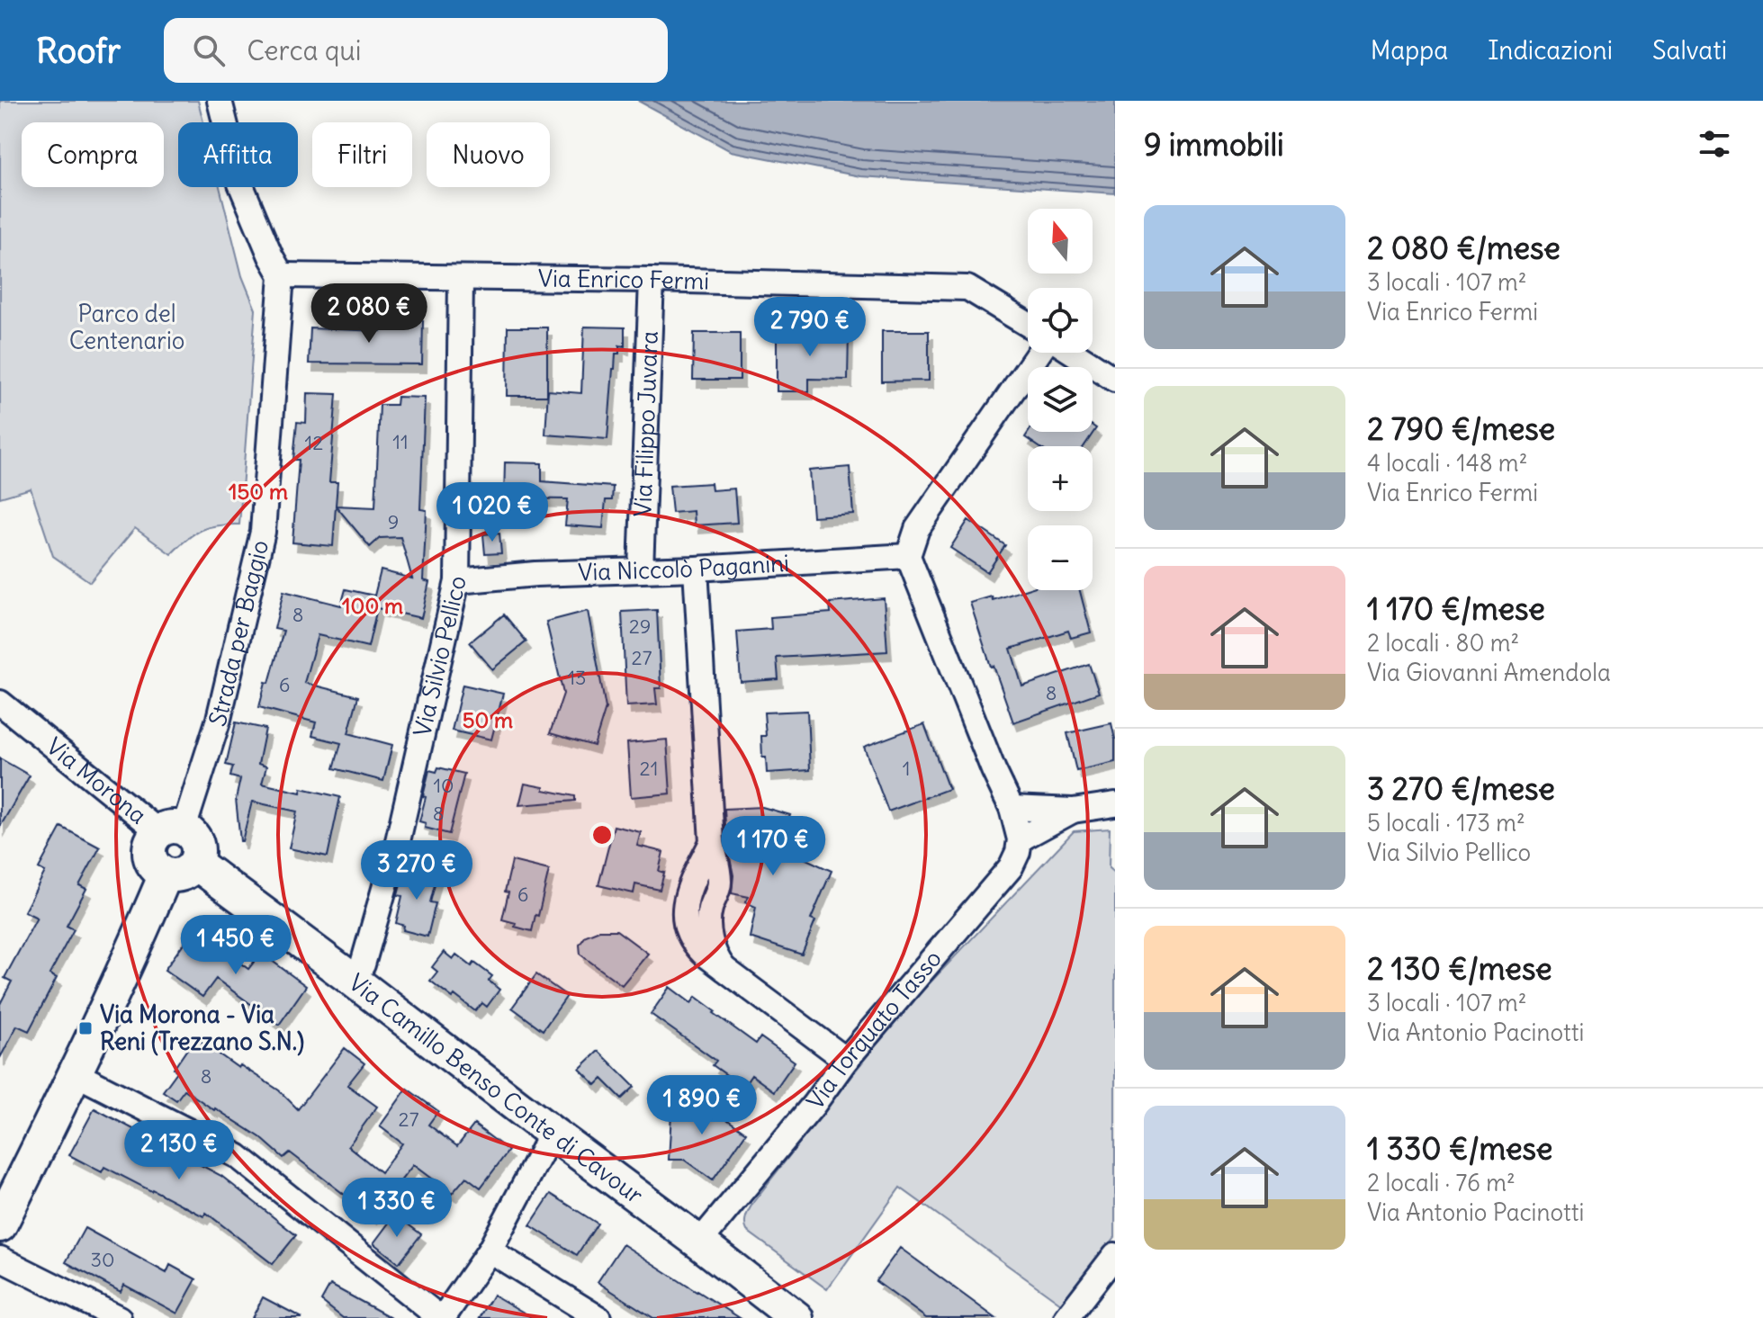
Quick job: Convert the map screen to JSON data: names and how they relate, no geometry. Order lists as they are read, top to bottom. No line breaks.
{"streets":{"main road":["Via Camillo Benso Conte di Cavour"],"street":["Via Enrico Fermi","Via Filippo Juvara","Via Niccolò Paganini","Strada per Baggio","Via Silvio Pellico","Via Morona","Via Torquato Tasso"]},"crossings":[["Via Enrico Fermi","Via Filippo Juvara"],["Via Enrico Fermi","Strada per Baggio"],["Via Enrico Fermi","Via Silvio Pellico"],["Via Filippo Juvara","Via Niccolò Paganini"],["Via Niccolò Paganini","Via Silvio Pellico"],["Strada per Baggio","Via Morona"],["Strada per Baggio","Via Camillo Benso Conte di Cavour"],["Via Silvio Pellico","Via Camillo Benso Conte di Cavour"],["Via Morona","Via Camillo Benso Conte di Cavour"],["Via Torquato Tasso","Via Camillo Benso Conte di Cavour"]],"parks":["Parco del Centenario"],"places":{"transit":["Via Morona - Via Reni (Trezzano S.N.)"]},"house_numbers":["11","12","9","8","29","27","13","6","8","21","1","10","8","6","8","27","30"],"north":"top","page":{"header":"Roofr","search":"Cerca qui","nav":["Mappa","Indicazioni","Salvati"],"heading":"9 immobili","chip":["Compra","Affitta","Filtri","Nuovo"],"list":[{"name":"2 080 €/mese","note":"3 locali · 107 m² · Via Enrico Fermi"},{"name":"2 790 €/mese","note":"4 locali · 148 m² · Via Enrico Fermi"},{"name":"1 170 €/mese","note":"2 locali · 80 m² · Via Giovanni Amendola"},{"name":"3 270 €/mese","note":"5 locali · 173 m² · Via Silvio Pellico"},{"name":"2 130 €/mese","note":"3 locali · 107 m² · Via Antonio Pacinotti"},{"name":"1 330 €/mese","note":"2 locali · 76 m² · Via Antonio Pacinotti"}],"map_buttons":["+","−"],"price":["2 080 €","2 790 €","1 020 €","1 170 €","3 270 €","1 450 €","1 890 €","2 130 €","1 330 €"]},"rings":["150 m","100 m","50 m"]}
